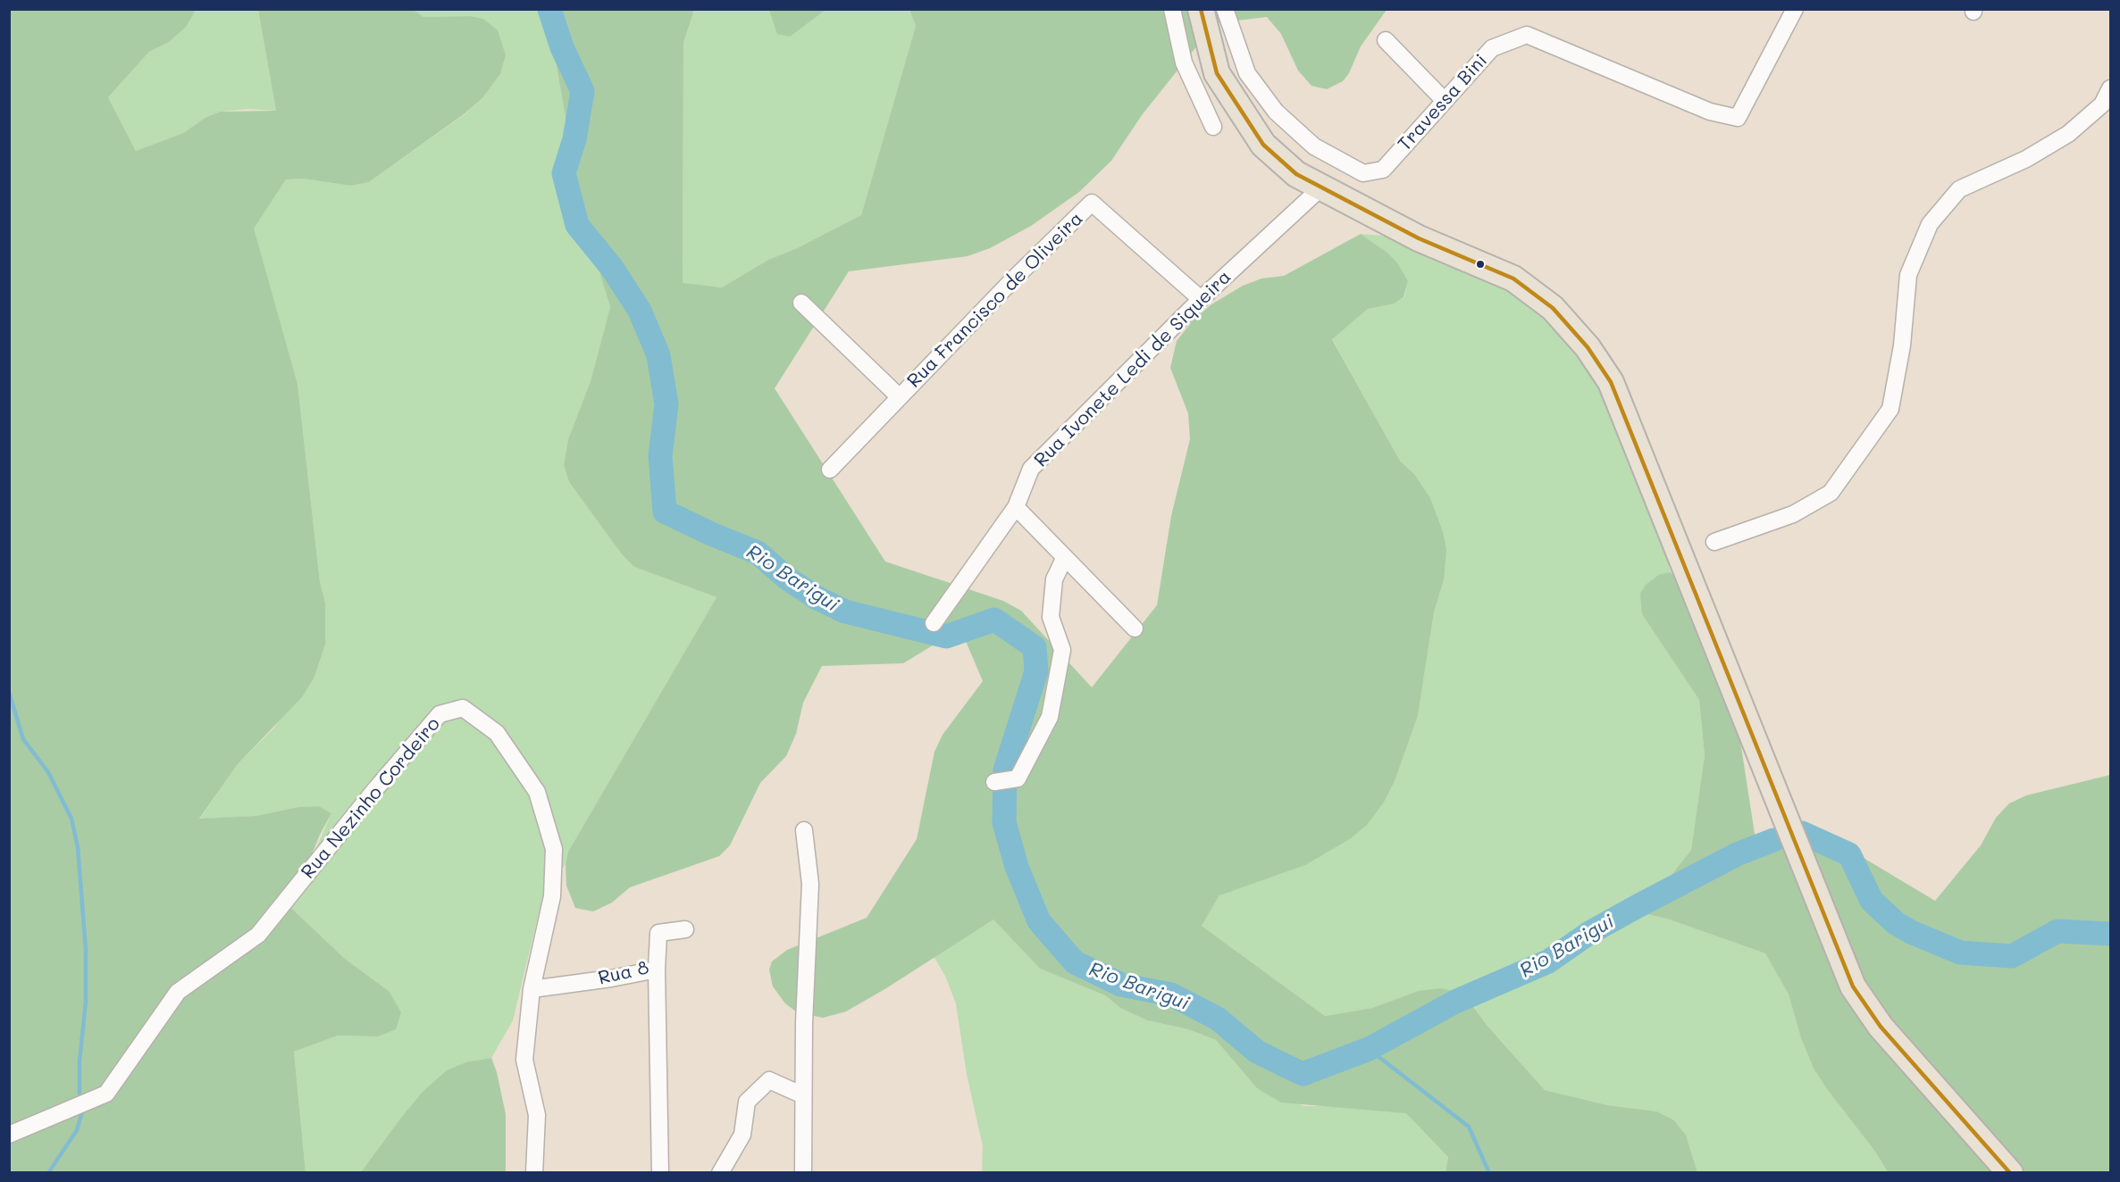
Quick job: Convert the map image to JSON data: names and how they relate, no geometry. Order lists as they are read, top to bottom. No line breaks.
{"streets":{"street":["Travessa Bini","Rua Francisco de Oliveira","Rua Ivonete Ledi de Siqueira","Rua Nezinho Cordeiro","Rua 8"]},"crossings":[["Rua Francisco de Oliveira","Rua Ivonete Ledi de Siqueira"],["Rua Nezinho Cordeiro","Rua 8"]],"water":["Rio Barigui"]}
